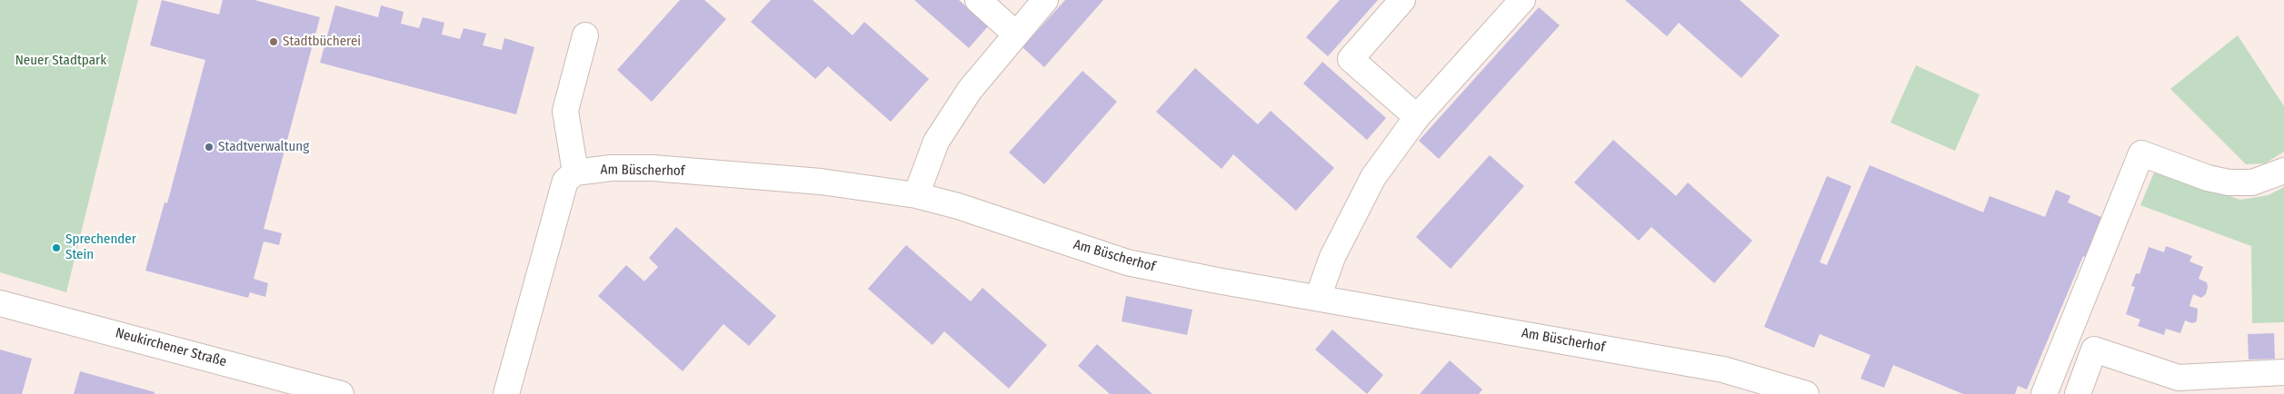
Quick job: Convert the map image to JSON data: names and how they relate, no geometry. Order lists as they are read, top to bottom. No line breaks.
{"streets":{"street":["Am Büscherhof","Neukirchener Straße"]},"parks":["Neuer Stadtpark"],"places":["Stadtbücherei","Stadtverwaltung","Sprechender Stein"]}
